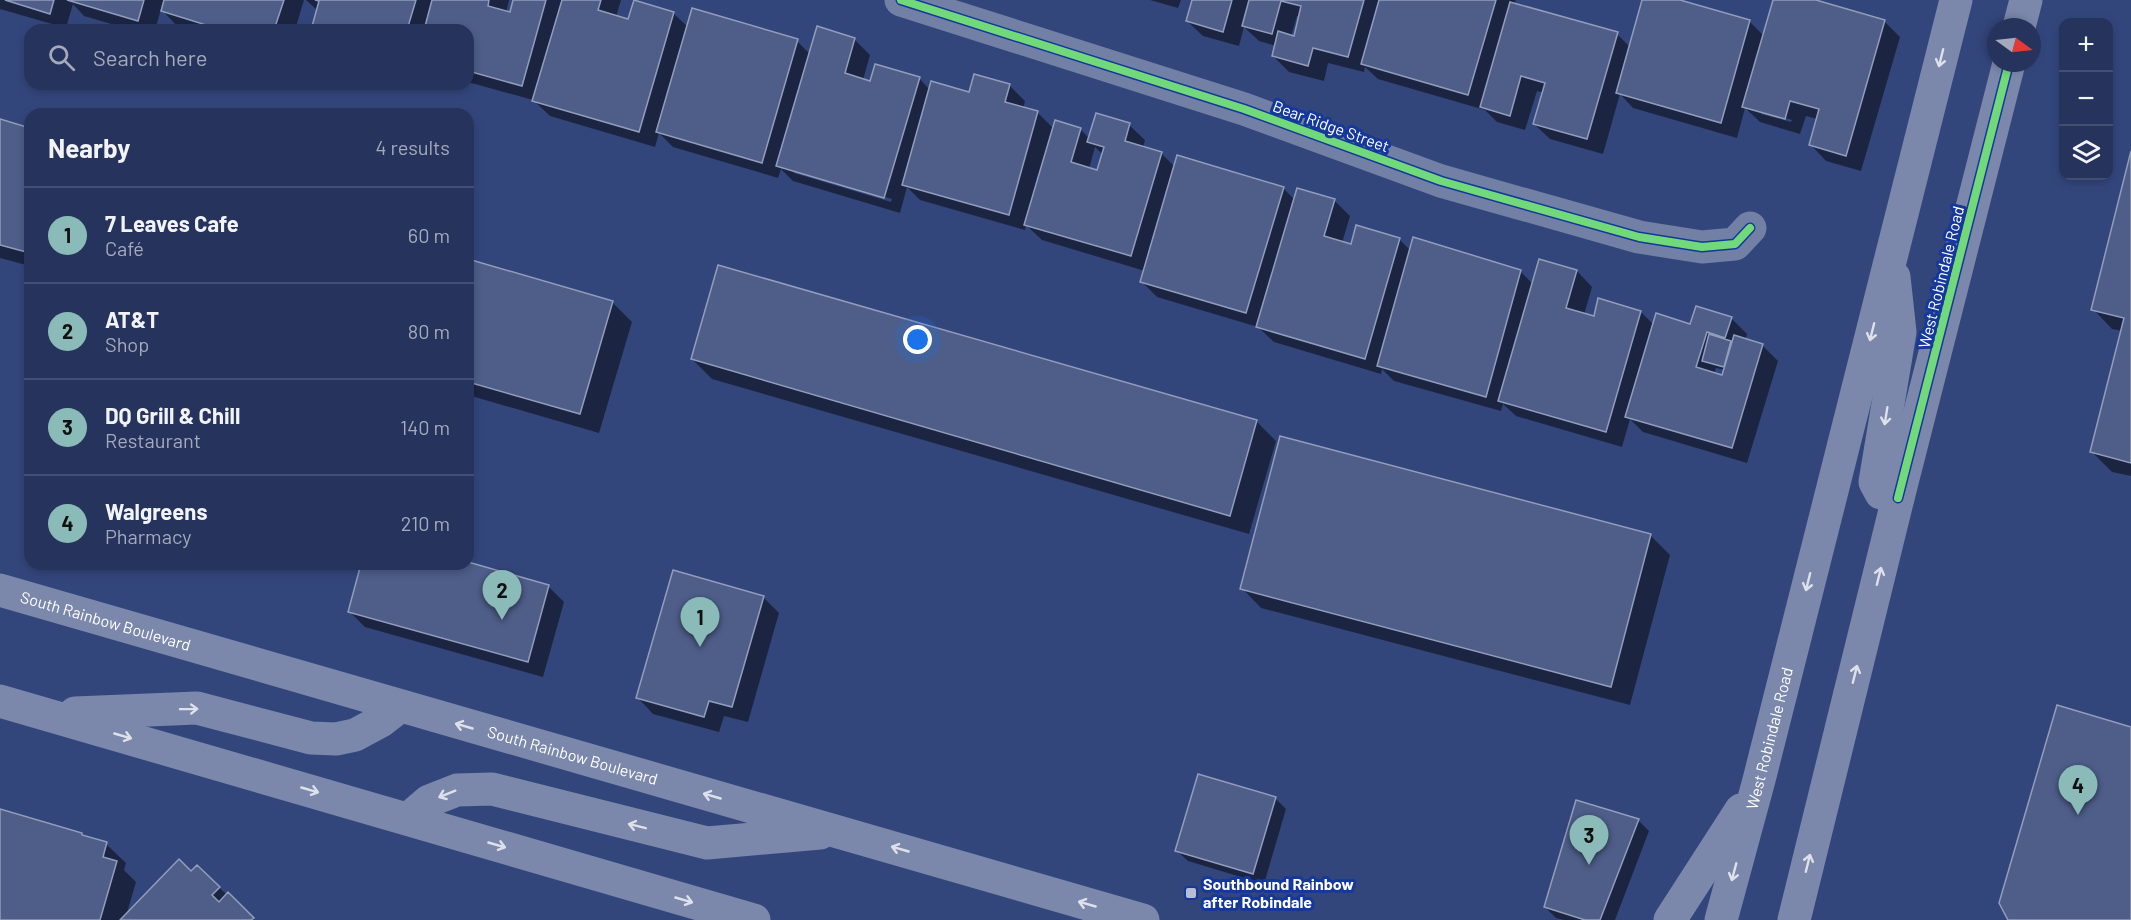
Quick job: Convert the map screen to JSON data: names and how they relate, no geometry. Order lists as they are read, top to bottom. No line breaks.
{"streets":{"main road":["West Robindale Road","South Rainbow Boulevard"],"street":["Bear Ridge Street"]},"places":{"transit":["Southbound Rainbow after Robindale"]},"north":"right","page":{"map_buttons":["+","−"],"search":"Search here","heading":["Nearby","4 results"],"list":[{"mark":"1","name":"7 Leaves Cafe","note":"Café","value":"60 m"},{"mark":"2","name":"AT&T","note":"Shop","value":"80 m"},{"mark":"3","name":"DQ Grill & Chill","note":"Restaurant","value":"140 m"},{"mark":"4","name":"Walgreens","note":"Pharmacy","value":"210 m"}],"pins":["2","1","4","3"]}}
